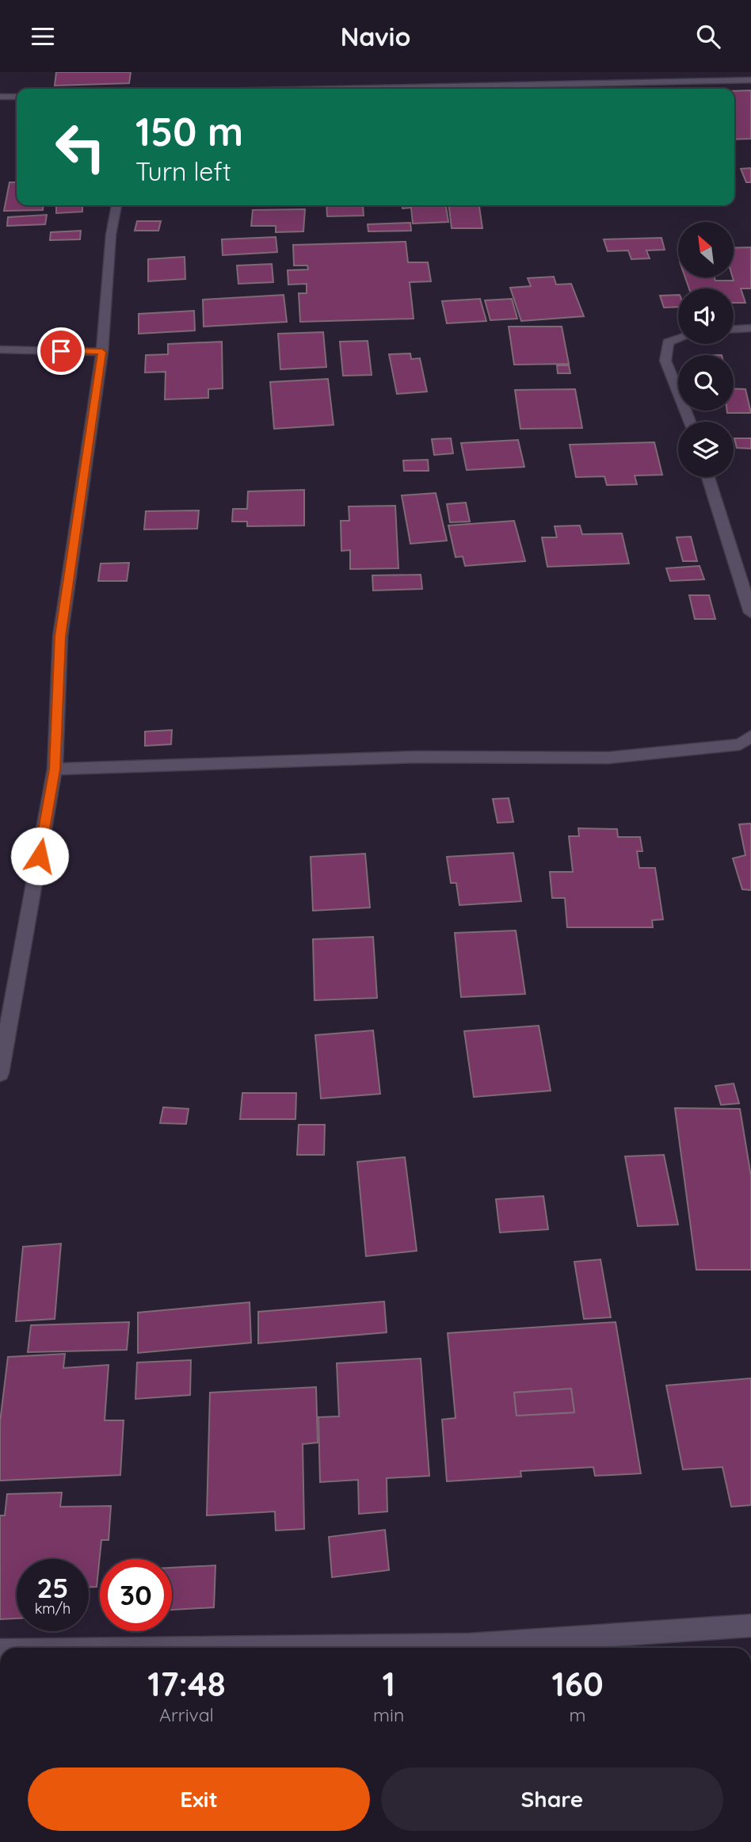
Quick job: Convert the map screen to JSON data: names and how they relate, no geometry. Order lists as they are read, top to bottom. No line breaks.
{"north":"top left","page":{"header":"Navio","turn":["150 m","Turn left"],"speed":"25 km/h","limit":"30","eta":["17:48","Arrival","1","min","160","m"],"buttons":["Exit","Share"]}}
